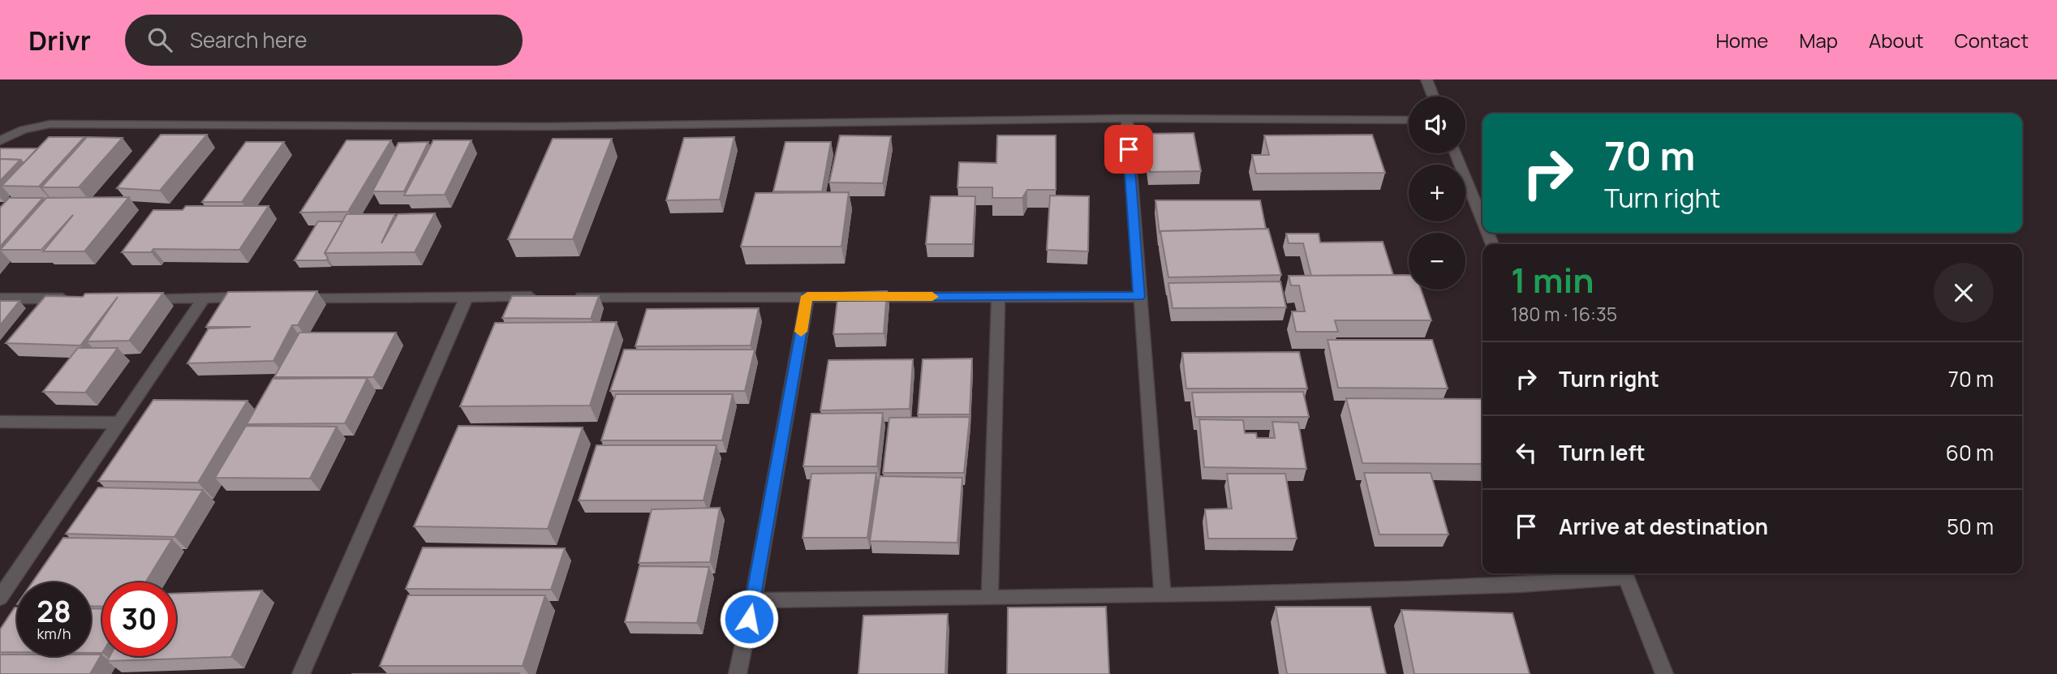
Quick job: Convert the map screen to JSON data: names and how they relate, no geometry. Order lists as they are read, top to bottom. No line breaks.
{"page":{"header":"Drivr","search":"Search here","nav":["Home","Map","About","Contact"],"map_buttons":["+","−"],"turn":["70 m","Turn right"],"heading":["1 min","180 m · 16:35"],"list":[{"name":"Turn right","value":"70 m"},{"name":"Turn left","value":"60 m"},{"name":"Arrive at destination","value":"50 m"}],"speed":"28 km/h","limit":"30"}}
